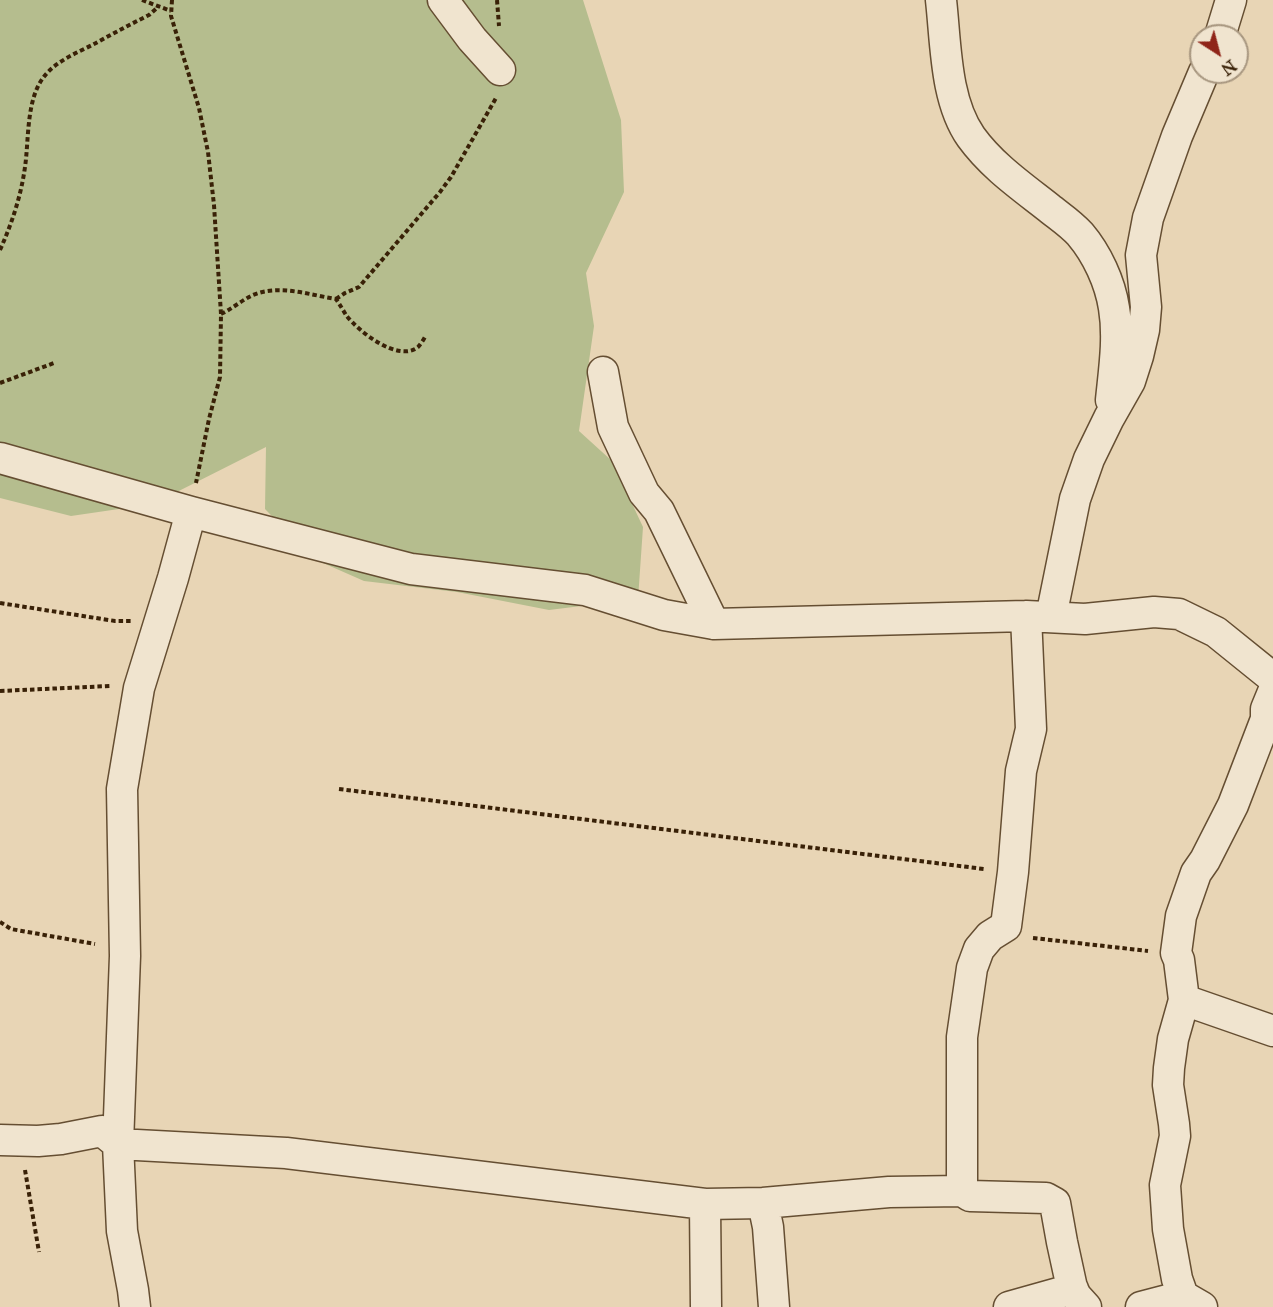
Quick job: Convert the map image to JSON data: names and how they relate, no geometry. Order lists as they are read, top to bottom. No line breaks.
{"north":"bottom right"}
